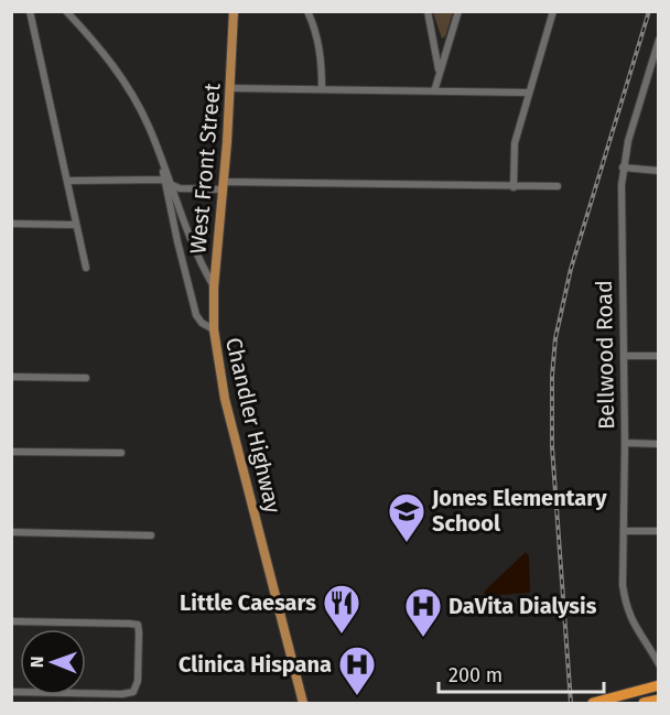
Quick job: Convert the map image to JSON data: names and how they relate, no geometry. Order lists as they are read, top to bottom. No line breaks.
{"streets":{"main road":["West Front Street","Chandler Highway"],"street":["Bellwood Road"]},"crossings":[["West Front Street","Chandler Highway"]],"places":{"school or university":["Jones Elementary School"],"restaurant":["Little Caesars"],"hospital":["DaVita Dialysis","Clinica Hispana"]},"scale_bar":"200 m","north":"left"}
